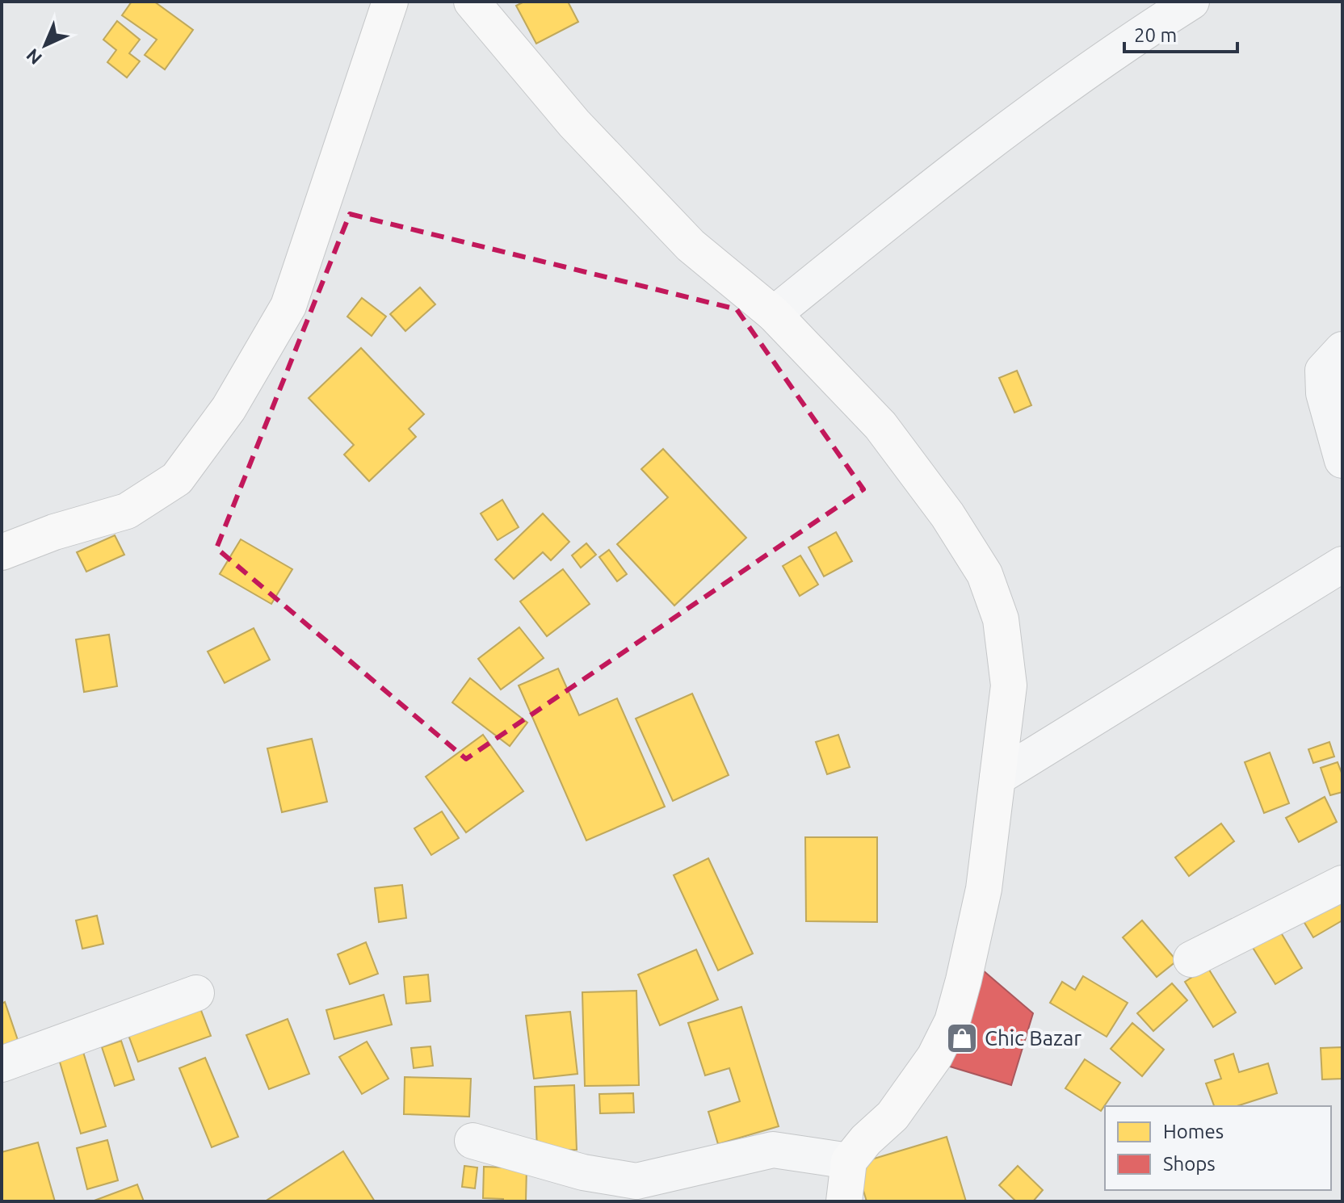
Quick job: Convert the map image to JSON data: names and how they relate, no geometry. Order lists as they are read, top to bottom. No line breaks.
{"places":{"shop":["Chic Bazar"]},"legend":["Homes","Shops"],"scale_bar":"20 m","north":"bottom left"}
